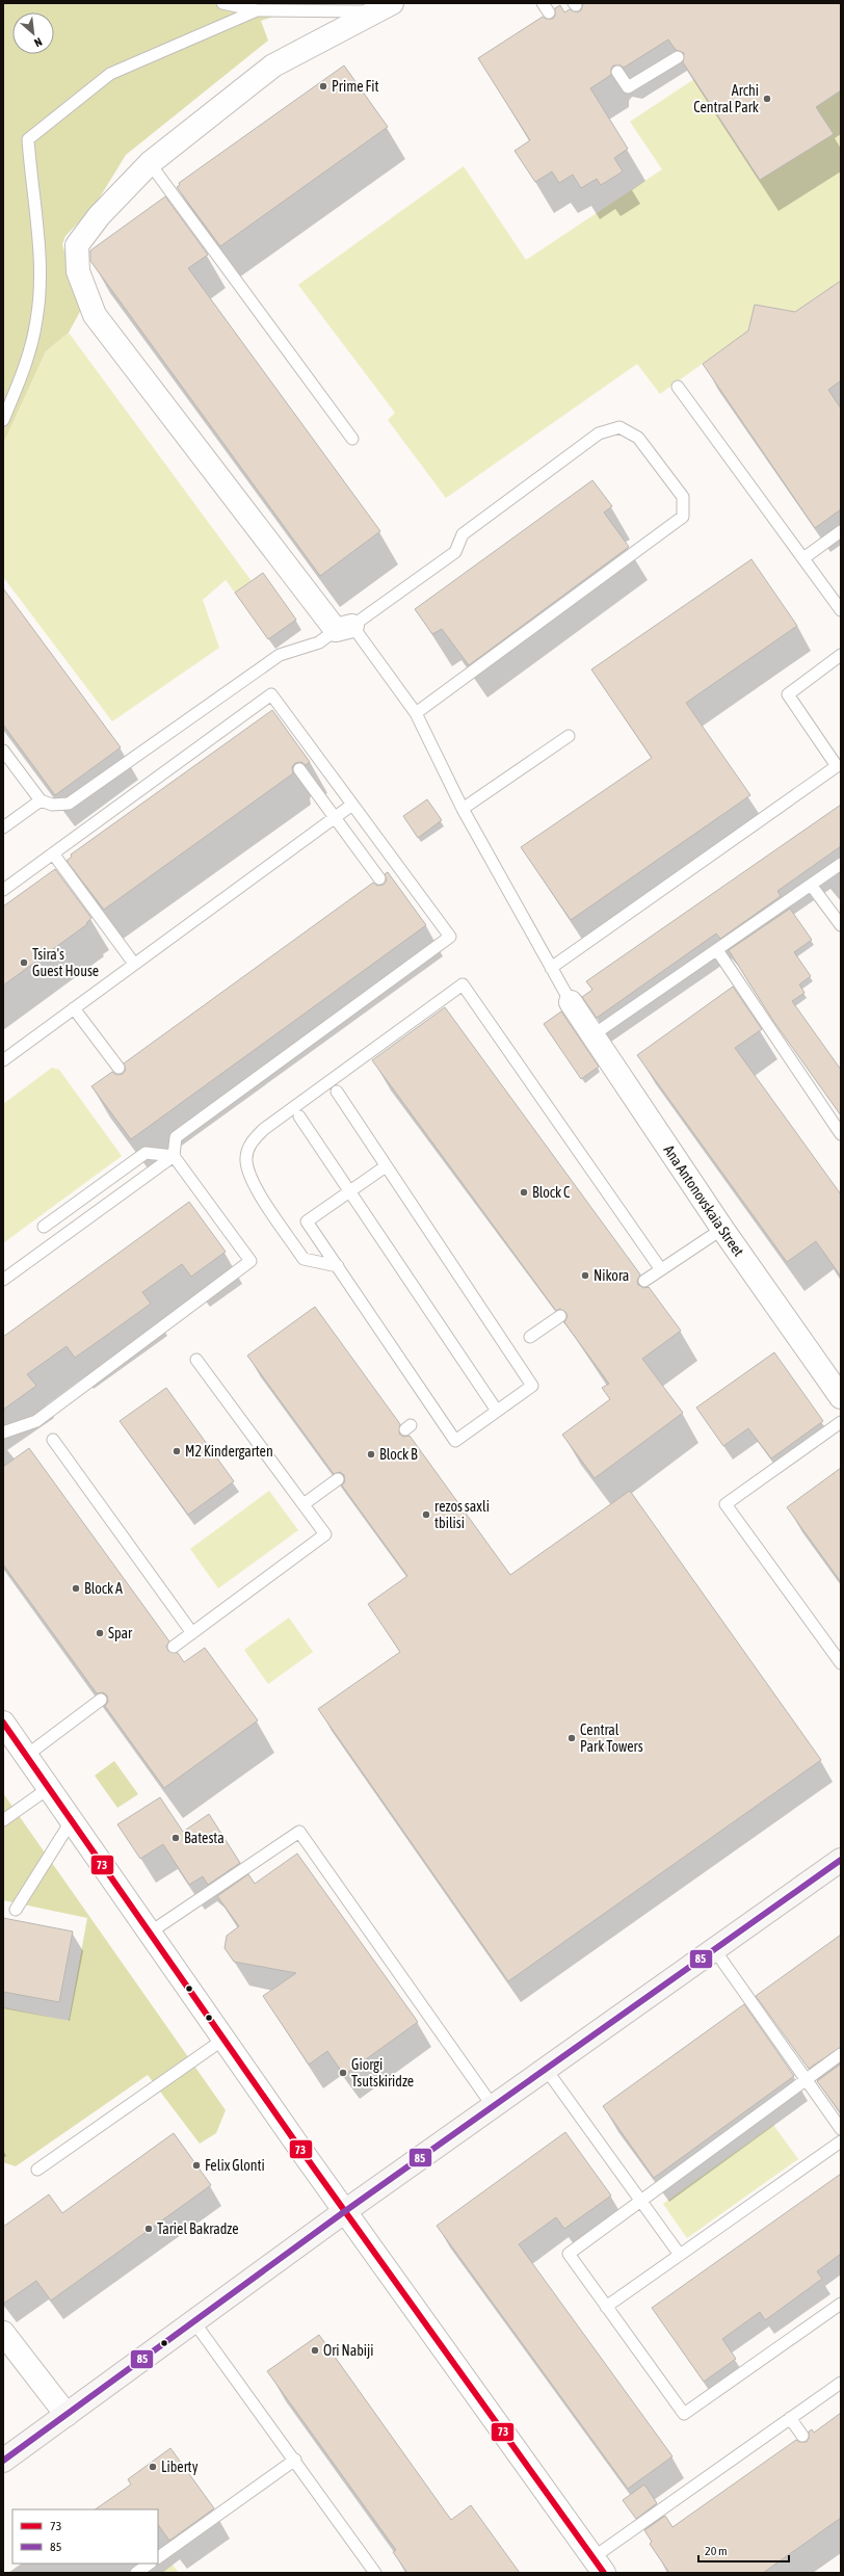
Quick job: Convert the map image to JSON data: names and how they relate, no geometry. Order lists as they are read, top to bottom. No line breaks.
{"streets":{"street":["Ana Antonovskaia Street"]},"places":["Prime Fit","Archi Central Park","Tsira's Guest House","Block C","Nikora","M2 Kindergarten","Block B","rezos saxli tbilisi","Block A","Spar","Central Park Towers","Batesta","Giorgi Tsutskiridze","Felix Glonti","Tariel Bakradze","Ori Nabiji","Liberty"],"lines":["transit line 73","transit line 85"],"legend":["73","85"],"scale_bar":"20 m","north":"bottom right"}
